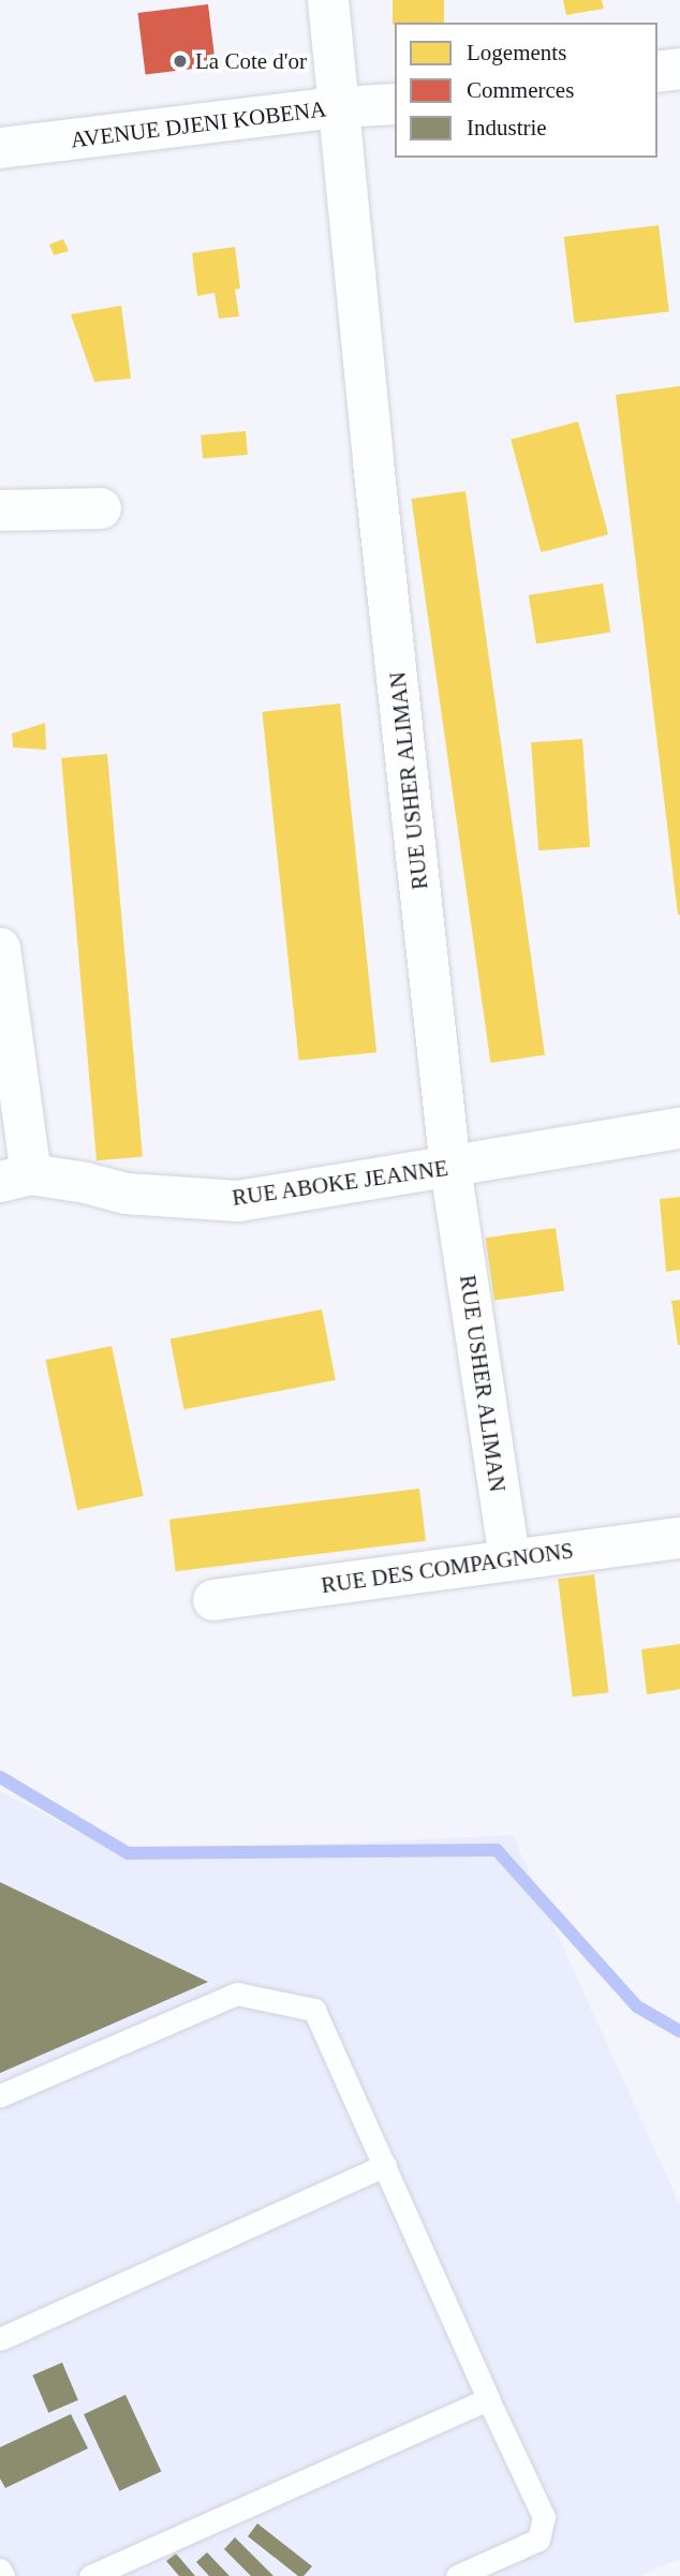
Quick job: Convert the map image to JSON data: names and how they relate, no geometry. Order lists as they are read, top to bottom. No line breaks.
{"streets":{"street":["AVENUE DJENI KOBENA","RUE USHER ALIMAN","RUE ABOKE JEANNE","RUE DES COMPAGNONS"]},"crossings":[["AVENUE DJENI KOBENA","RUE USHER ALIMAN"],["RUE USHER ALIMAN","RUE ABOKE JEANNE"],["RUE USHER ALIMAN","RUE DES COMPAGNONS"]],"places":["La Cote d'or"],"legend":["Logements","Commerces","Industrie"]}
